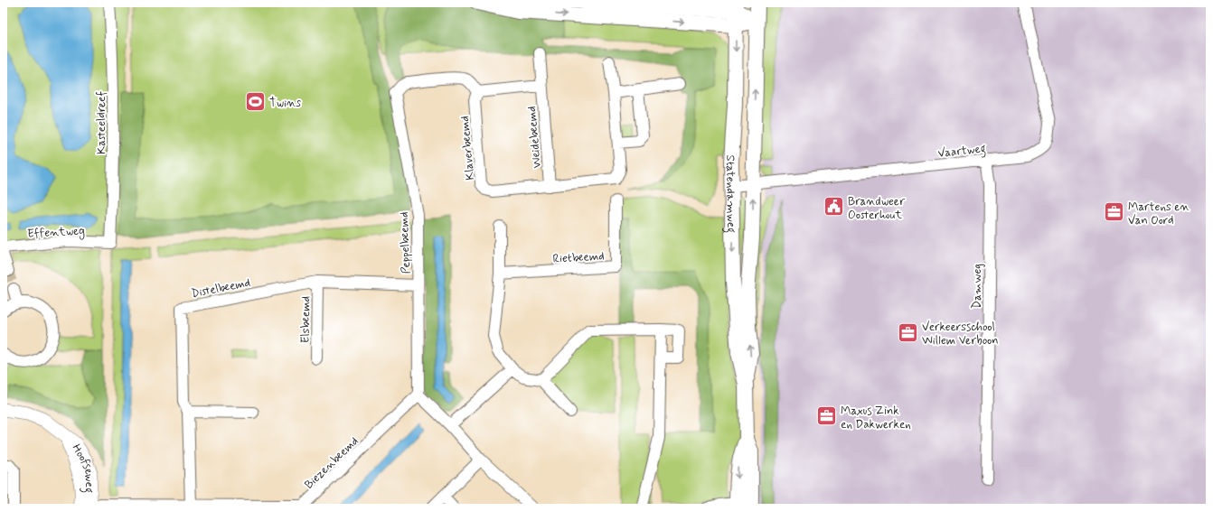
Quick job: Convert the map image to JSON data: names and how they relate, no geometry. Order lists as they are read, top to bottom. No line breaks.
{"streets":{"main road":["Statendamweg"],"street":["Kasteeldreef","Weidebeemd","Klaverbeemd","Vaartweg","Effentweg","Peppelbeemd","Rietbeemd","Damweg","Distelbeemd","Elsbeemd","Biezenbeemd","Hoofseweg"]},"crossings":[["Kasteeldreef","Effentweg"],["Weidebeemd","Klaverbeemd"],["Klaverbeemd","Peppelbeemd"],["Vaartweg","Statendamweg"],["Vaartweg","Damweg"],["Peppelbeemd","Distelbeemd"],["Peppelbeemd","Biezenbeemd"],["Distelbeemd","Elsbeemd"],["Distelbeemd","Biezenbeemd"],["Biezenbeemd","Hoofseweg"]],"places":{"sports":["Twins"],"public building":["Brandweer Oosterhout"],"office":["Martens en Van Oord","Verkeersschool Willem Verboon","Maxus Zink en Dakwerken"]}}
